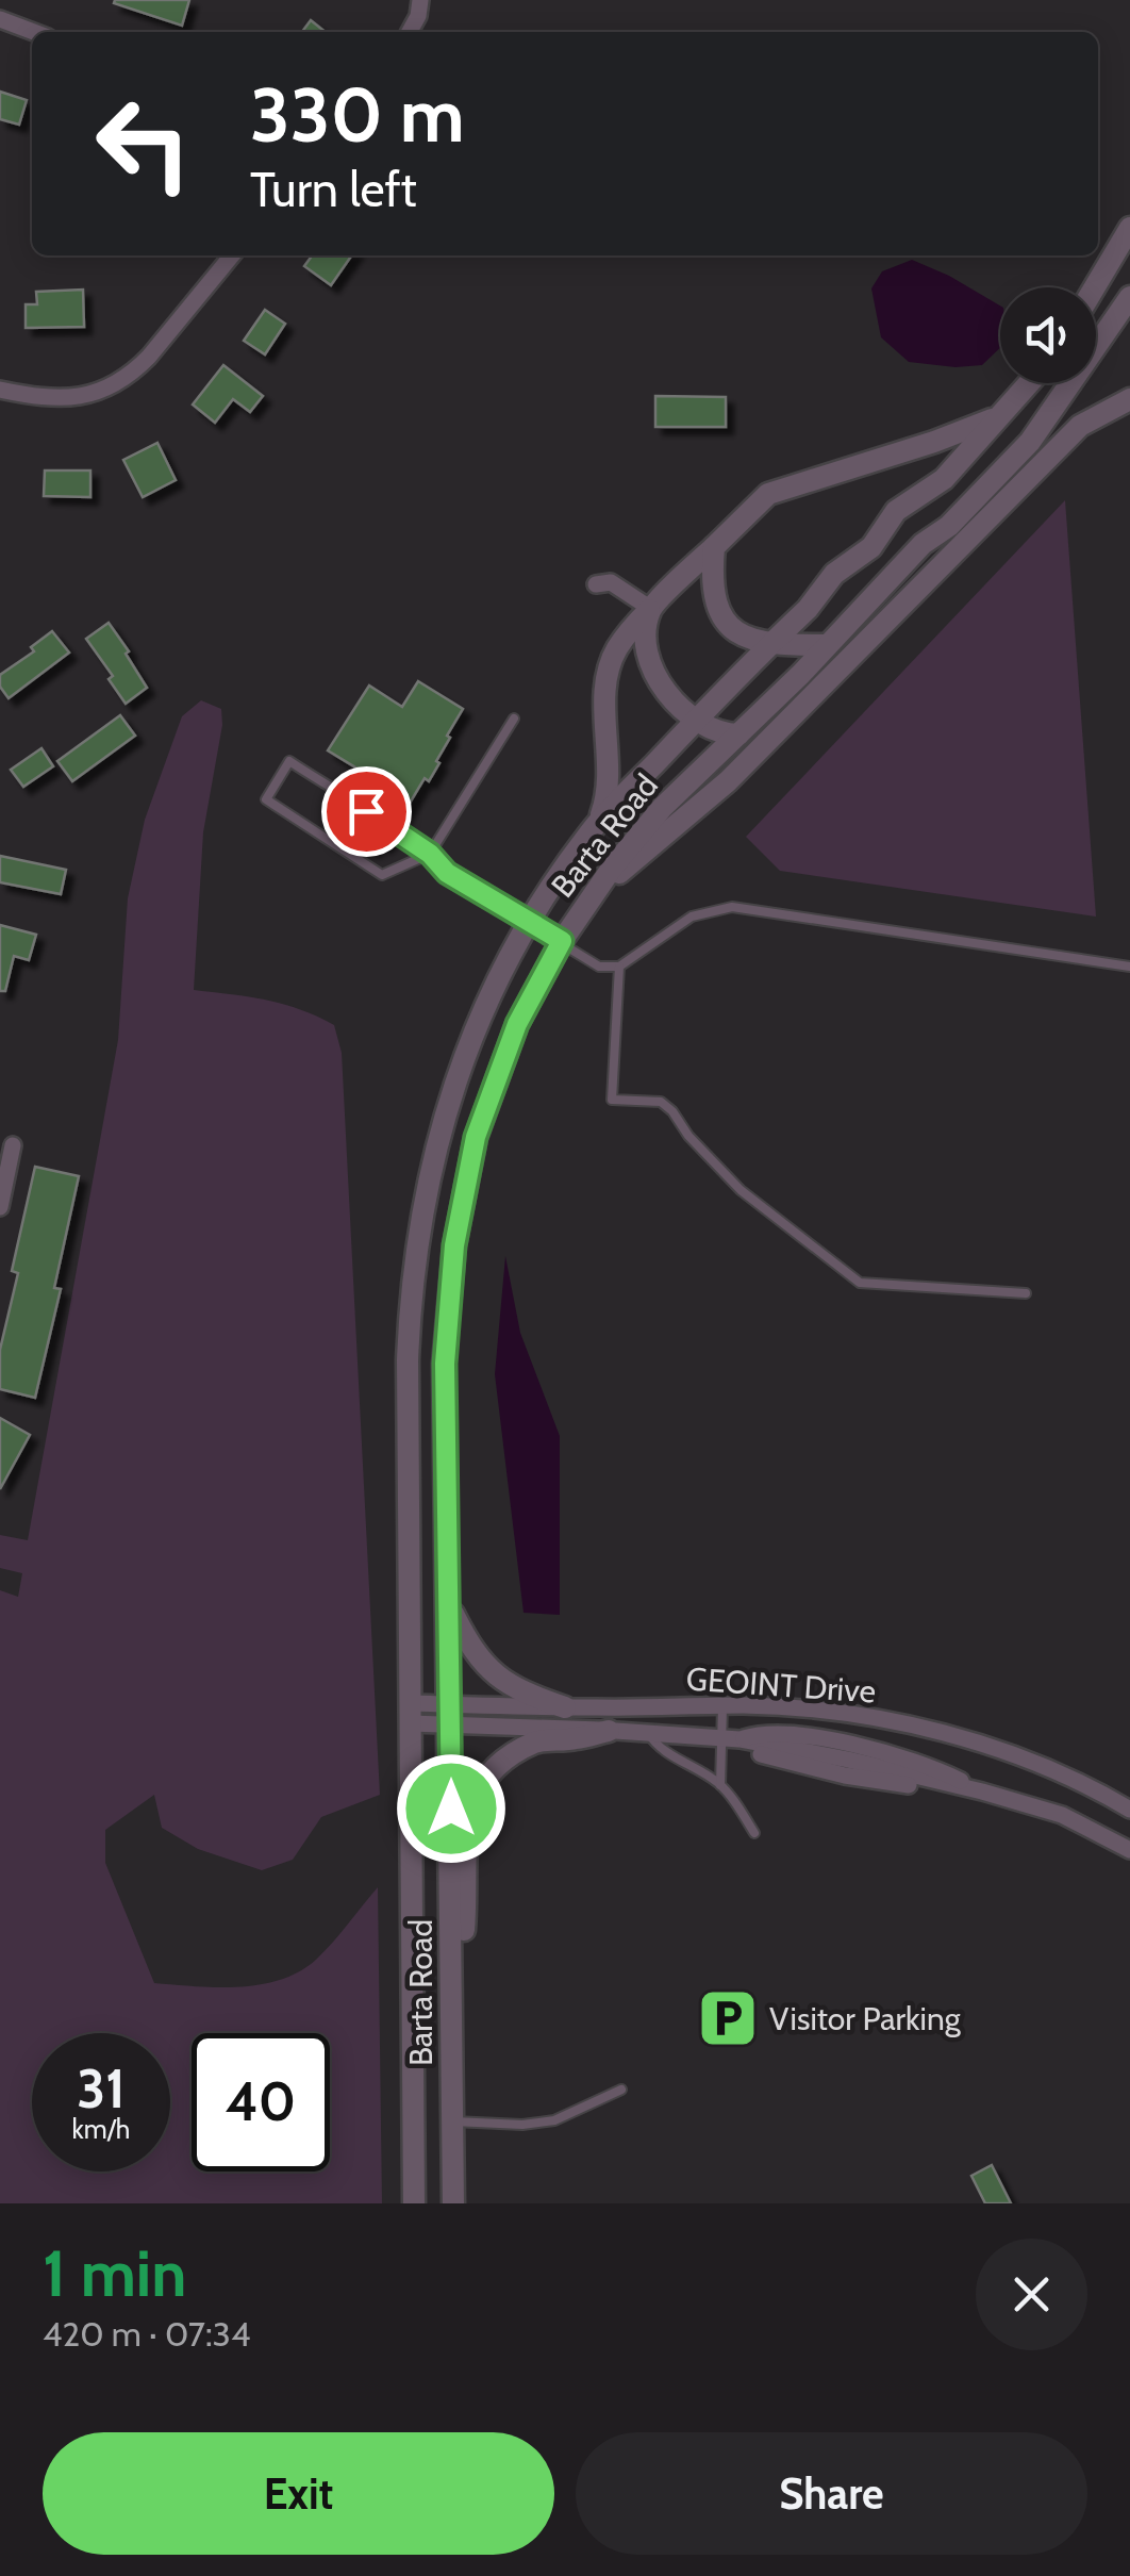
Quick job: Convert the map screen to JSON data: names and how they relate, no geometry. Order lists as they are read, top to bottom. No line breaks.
{"streets":{"street":["Barta Road","GEOINT Drive"]},"crossings":[["Barta Road","GEOINT Drive"]],"places":{"parking":["Visitor Parking"]},"page":{"turn":["330 m","Turn left"],"speed":"31 km/h","limit":"40","heading":["1 min","420 m · 07:34"],"buttons":["Exit","Share"]}}
